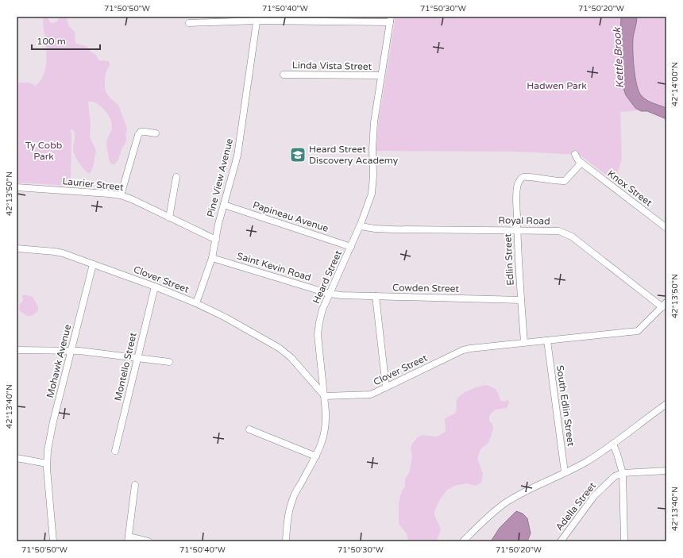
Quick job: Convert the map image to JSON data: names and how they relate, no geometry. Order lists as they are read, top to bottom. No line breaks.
{"streets":{"street":["Linda Vista Street","Pine View Avenue","Laurier Street","Knox Street","Papineau Avenue","Royal Road","Edlin Street","Saint Kevin Road","Heard Street","Clover Street","Cowden Street","Mohawk Avenue","Montello Street","South Edlin Street","Adella Street"]},"crossings":[["Linda Vista Street","Heard Street"],["Pine View Avenue","Laurier Street"],["Pine View Avenue","Papineau Avenue"],["Pine View Avenue","Saint Kevin Road"],["Pine View Avenue","Clover Street"],["Knox Street","Edlin Street"],["Papineau Avenue","Heard Street"],["Royal Road","Edlin Street"],["Royal Road","Heard Street"],["Royal Road","Clover Street"],["Edlin Street","Clover Street"],["Edlin Street","Cowden Street"],["Saint Kevin Road","Heard Street"],["Saint Kevin Road","Cowden Street"],["Heard Street","Clover Street"],["Heard Street","Cowden Street"],["Clover Street","Mohawk Avenue"],["Clover Street","Montello Street"],["Clover Street","South Edlin Street"]],"water":["Kettle Brook"],"parks":["Hadwen Park","Ty Cobb Park"],"places":{"school or university":["Heard Street Discovery Academy"]},"scale_bar":"100 m","coordinates":["71°50'50\"W","71°50'40\"W","71°50'30\"W","71°50'20\"W","42°14'00\"N","42°13'50\"N","42°13'40\"N"]}
